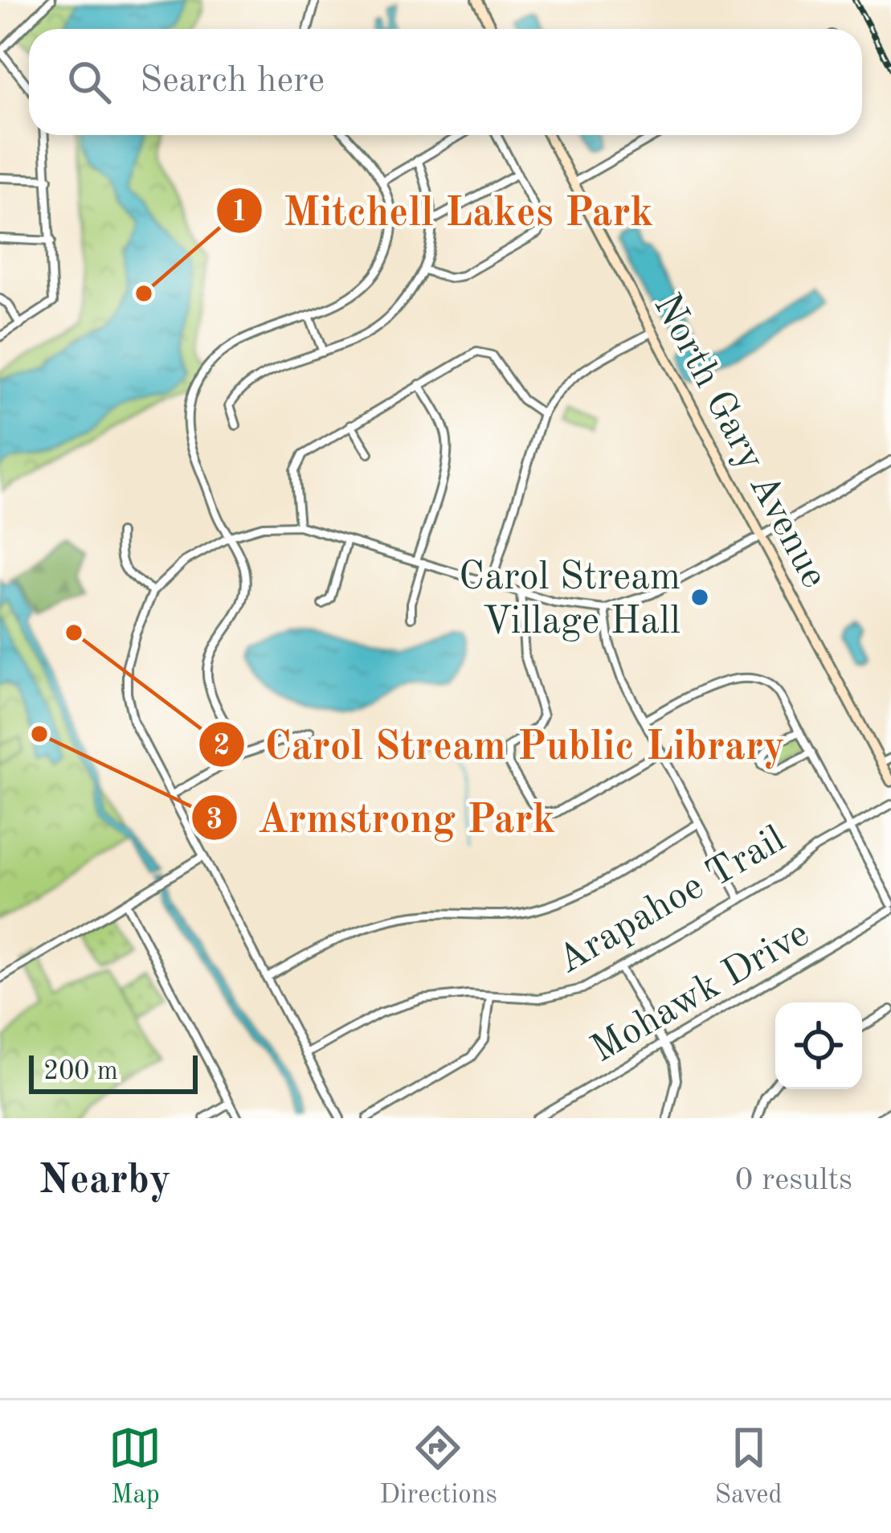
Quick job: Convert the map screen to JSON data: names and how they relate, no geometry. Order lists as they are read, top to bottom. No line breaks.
{"streets":{"street":["North Gary Avenue","Arapahoe Trail","Mohawk Drive"]},"places":["Mitchell Lakes Park","Carol Stream Village Hall","Carol Stream Public Library","Armstrong Park"],"scale_bar":"200 m","page":{"search":"Search here","scale":"200 m","heading":["Nearby","0 results"],"nav":["Map","Directions","Saved"]}}
